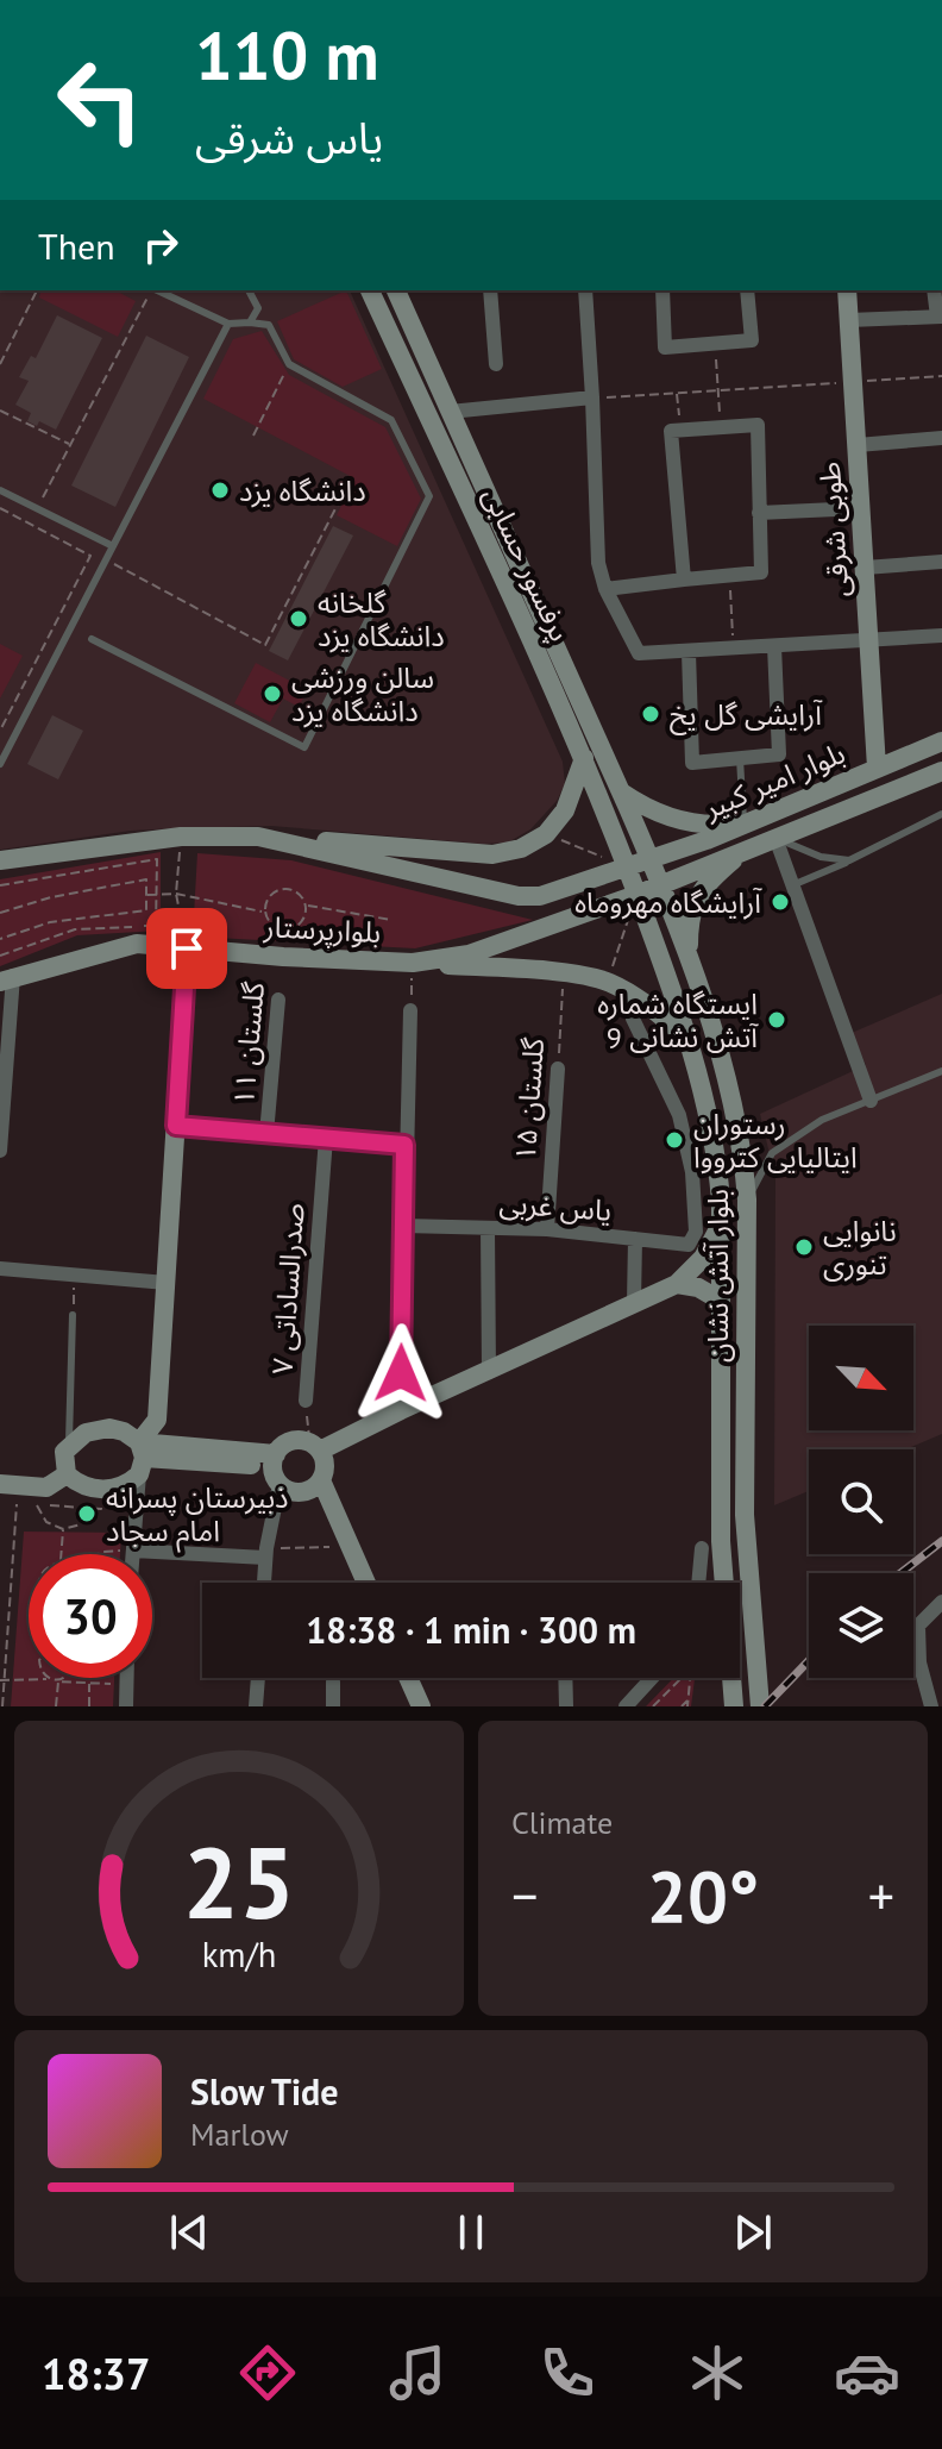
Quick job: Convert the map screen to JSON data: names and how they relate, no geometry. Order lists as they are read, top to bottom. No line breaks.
{"streets":{"main road":["طوبی شرقی","پرفسور حسابی","بلوار امیر کبیر","بلوارپرستار","بلوار آتش نشان"],"street":["گلستان ۱۱","گلستان ۱۵","یاس غربی","صدرالساداتی ۷"]},"crossings":[["طوبی شرقی","بلوار امیر کبیر"],["پرفسور حسابی","بلوار امیر کبیر"],["پرفسور حسابی","بلوار آتش نشان"],["بلوار امیر کبیر","بلوارپرستار"],["بلوار امیر کبیر","بلوار آتش نشان"],["بلوارپرستار","بلوار آتش نشان"],["گلستان ۱۵","یاس غربی"]],"places":["دانشگاه یزد","گلخانه دانشگاه یزد","سالن ورزشی دانشگاه یزد","آرایشی گل یخ","آرایشگاه مهروماه","ایستگاه شماره 9 آتش نشانی","رستوران ایتالیایی کترووا","نانوایی تنوری","ذبیرستان پسرانه امام سجاد"],"north":"bottom right","page":{"turn":["110 m","یاس شرقی"],"then":"Then","limit":"30","trip":"18:38 · 1 min · 300 m","tile":"Climate","heat":["−","20°","+"],"song":["Slow Tide","Marlow"],"tabs":"18:37","gauge":["25","km/h"]}}
